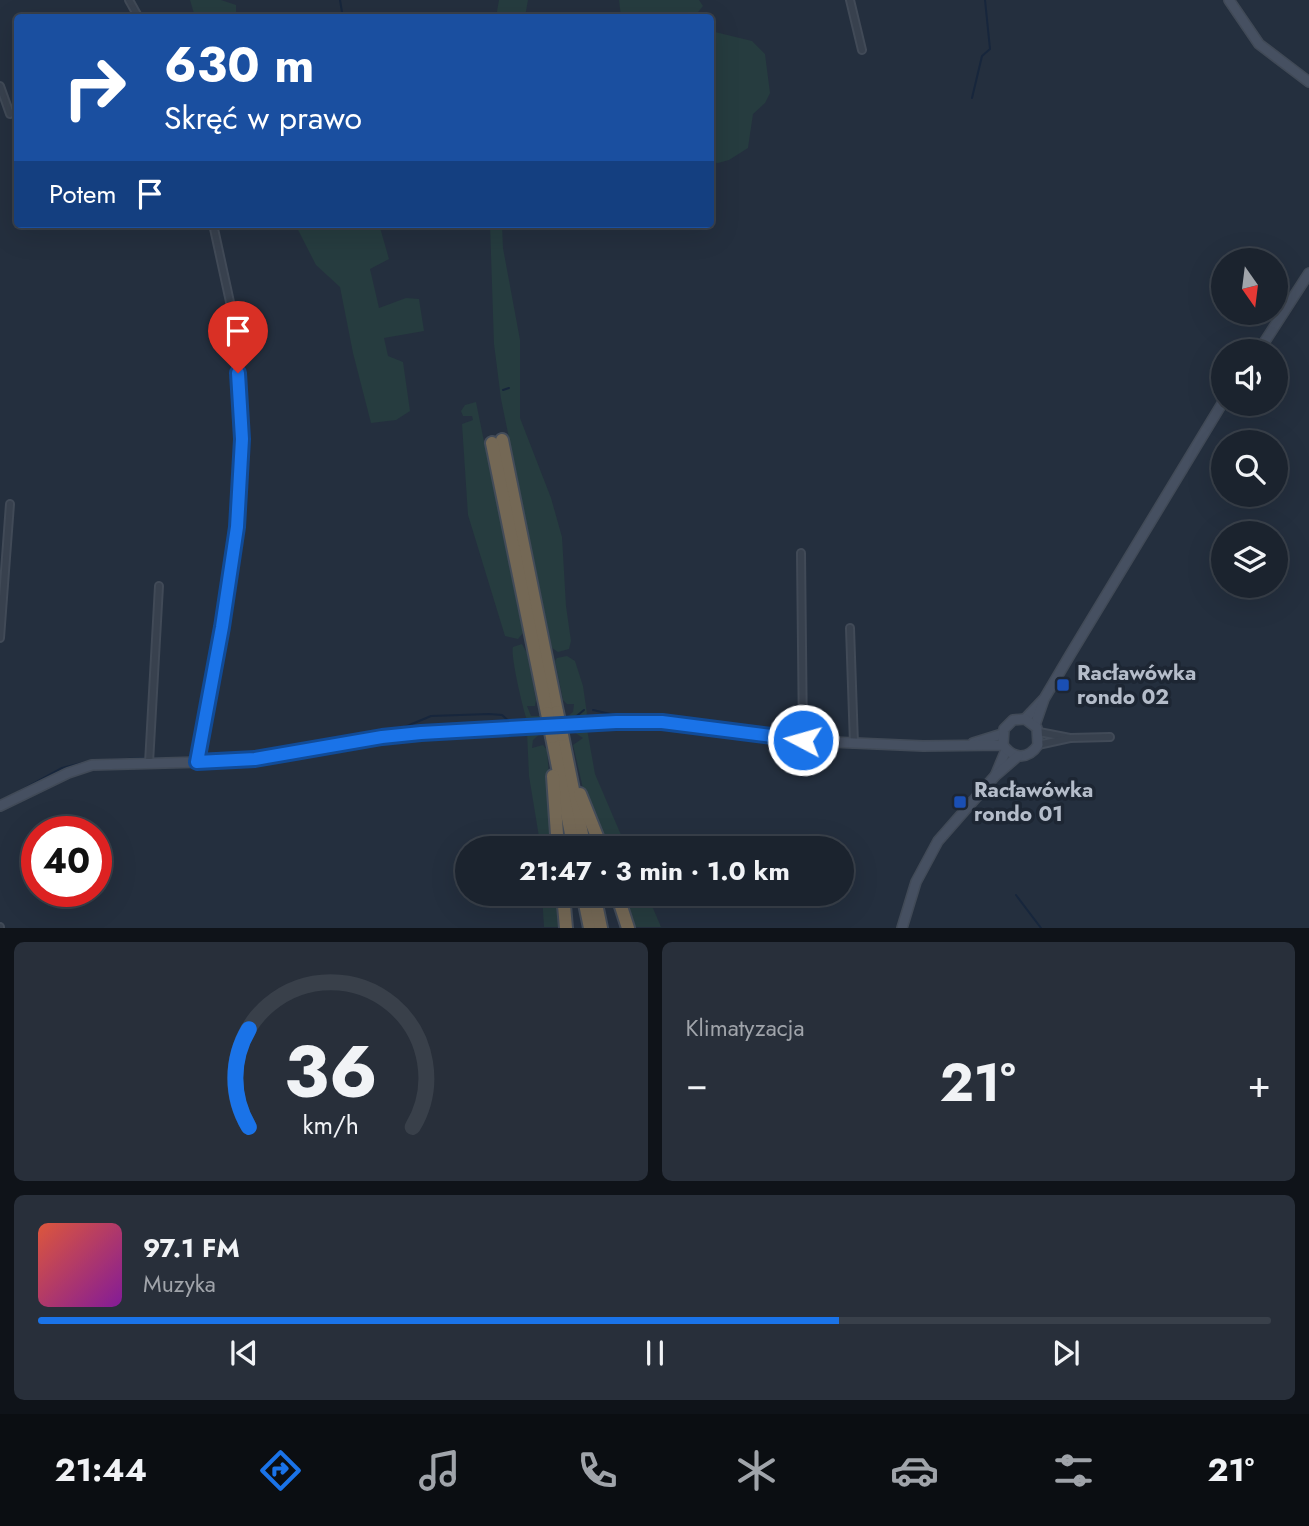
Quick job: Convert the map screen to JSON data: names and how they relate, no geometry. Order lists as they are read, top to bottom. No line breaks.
{"places":{"transit":["Racławówka rondo 02","Racławówka rondo 01"]},"north":"bottom","page":{"turn":["630 m","Skręć w prawo"],"then":"Potem","limit":"40","trip":"21:47 · 3 min · 1.0 km","tile":"Klimatyzacja","heat":["−","21°","+"],"song":["97.1 FM","Muzyka"],"tabs":["21:44","21°"],"gauge":["36","km/h"]}}
